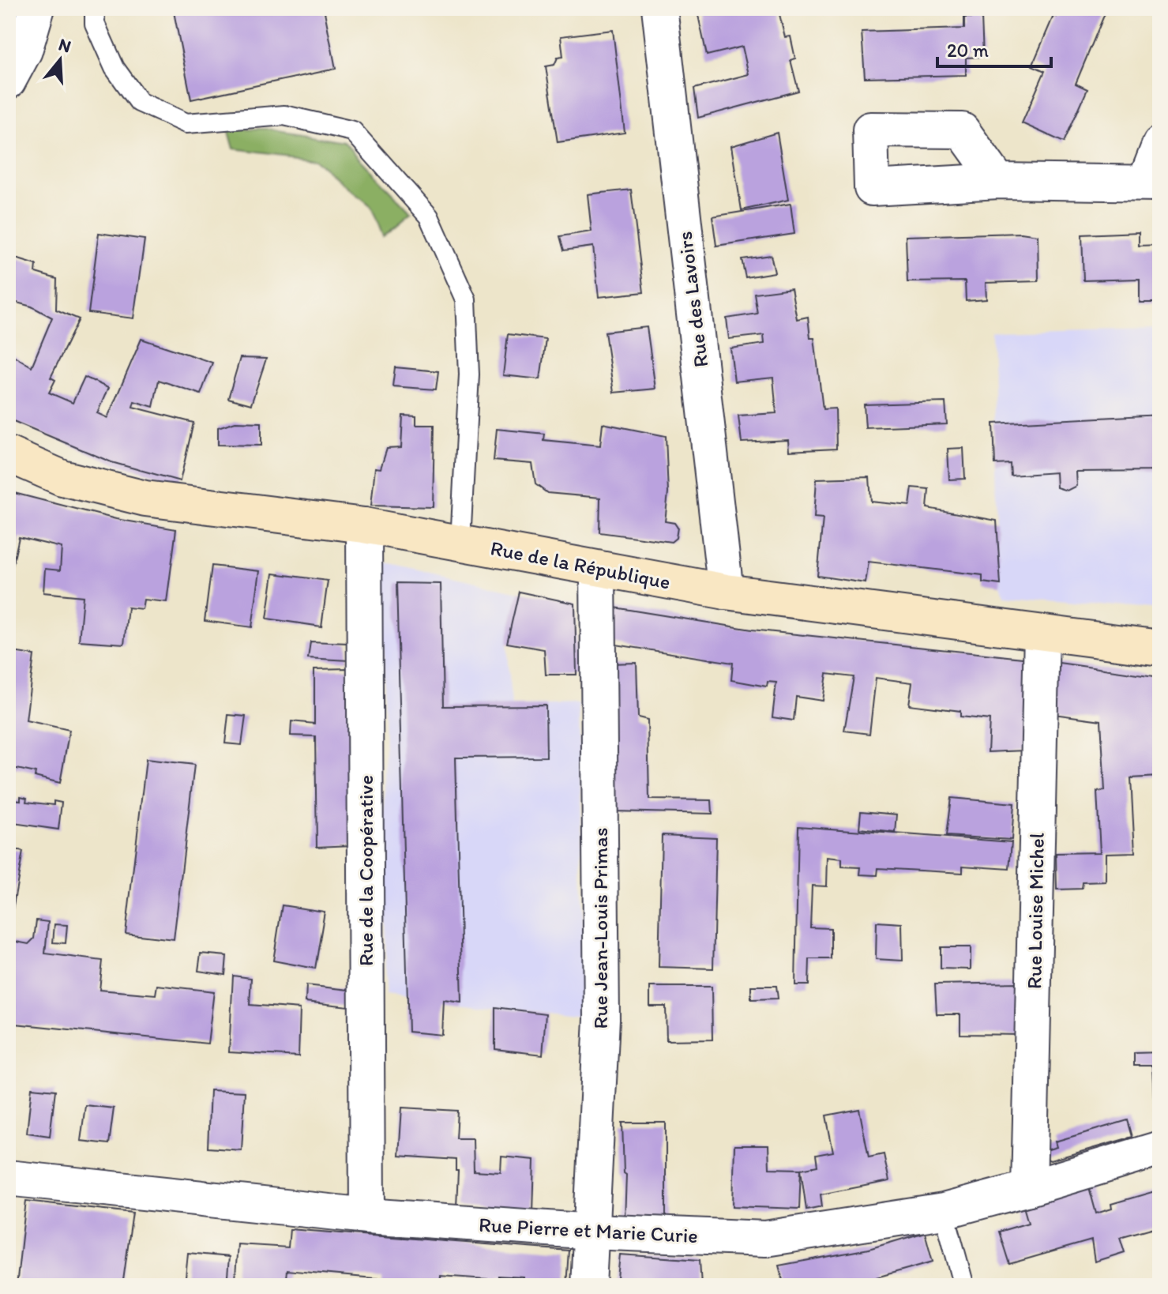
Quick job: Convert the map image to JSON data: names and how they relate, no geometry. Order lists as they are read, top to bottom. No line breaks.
{"streets":{"street":["Rue des Lavoirs","Rue de la République","Rue de la Coopérative","Rue Louise Michel","Rue Jean-Louis Primas","Rue Pierre et Marie Curie"]},"crossings":[["Rue des Lavoirs","Rue de la République"],["Rue de la République","Rue de la Coopérative"],["Rue de la République","Rue Louise Michel"],["Rue de la République","Rue Jean-Louis Primas"],["Rue de la Coopérative","Rue Pierre et Marie Curie"],["Rue Louise Michel","Rue Pierre et Marie Curie"],["Rue Jean-Louis Primas","Rue Pierre et Marie Curie"]],"scale_bar":"20 m","north":"top"}
